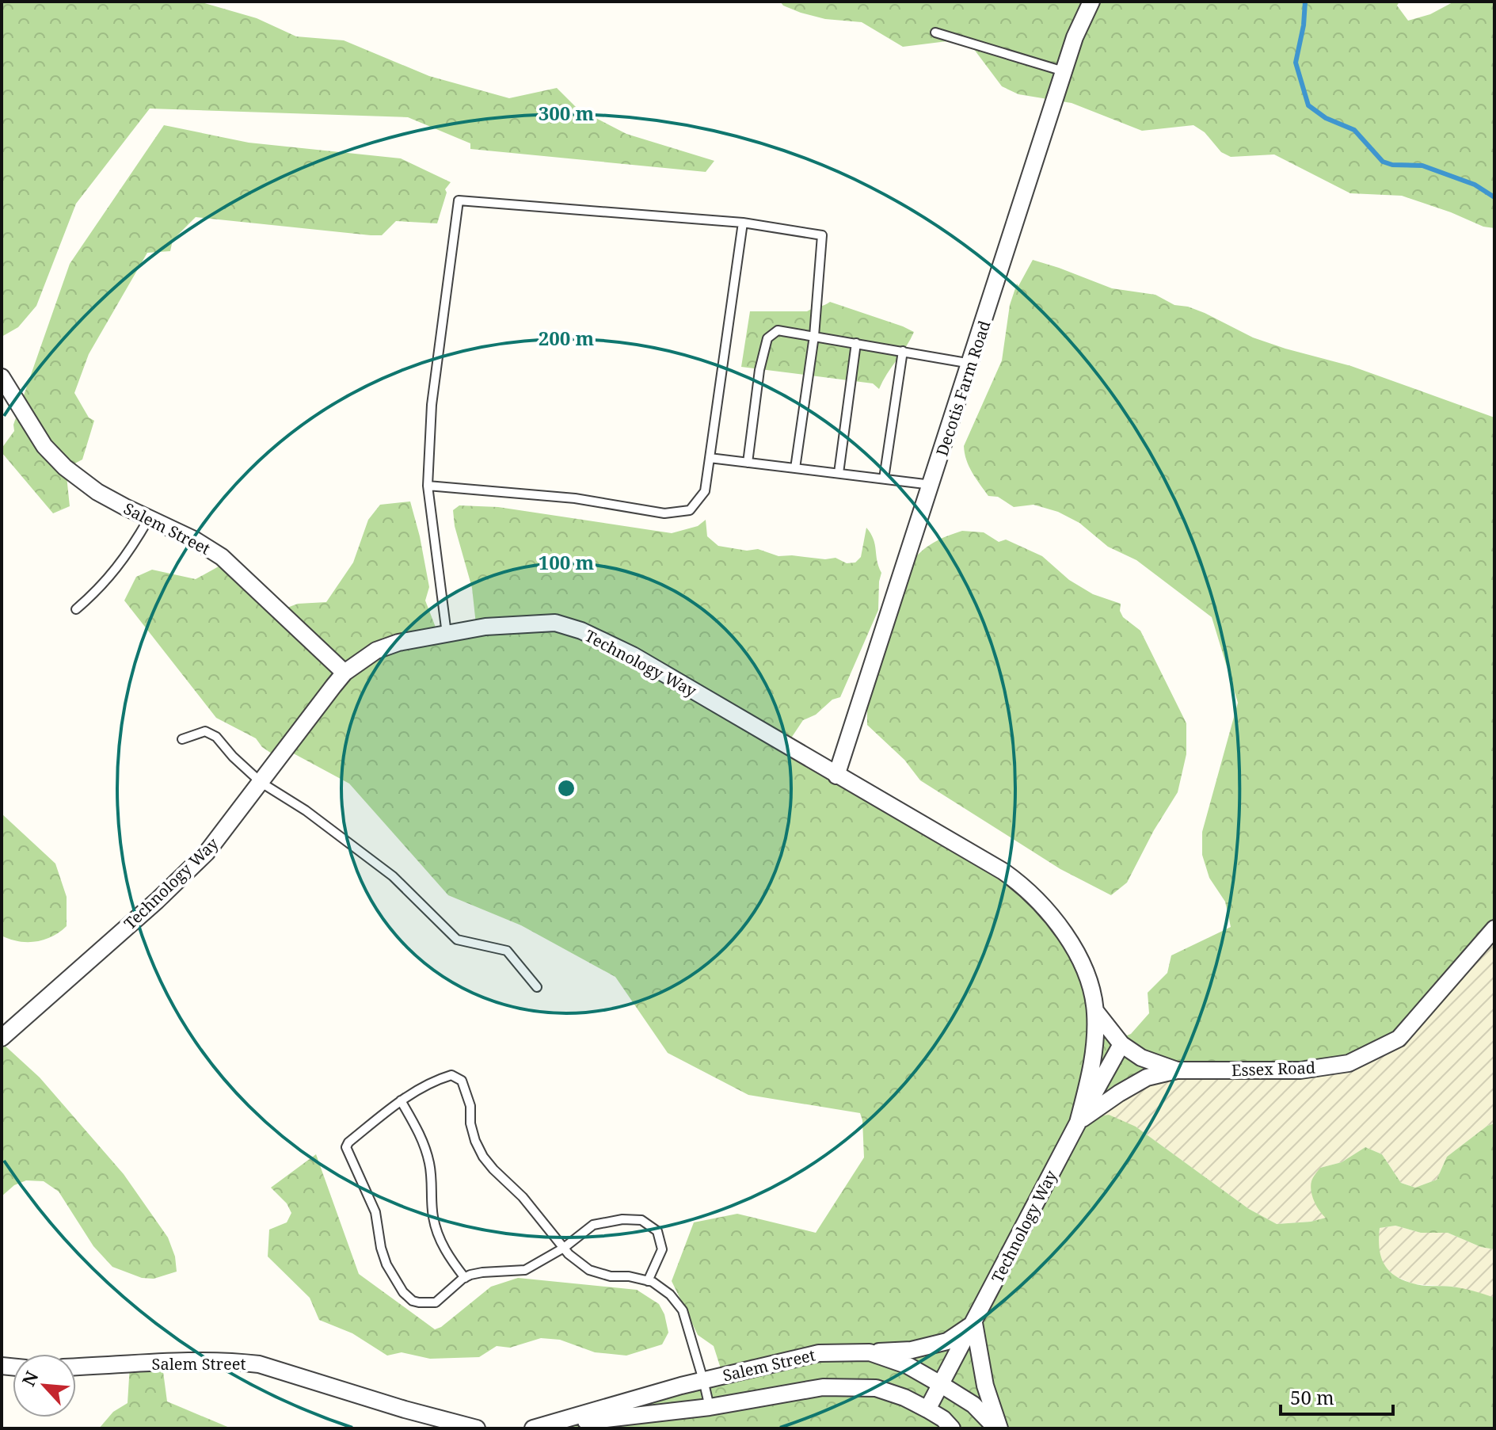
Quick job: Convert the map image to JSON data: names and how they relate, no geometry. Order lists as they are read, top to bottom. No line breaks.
{"streets":{"street":["Decotis Farm Road","Salem Street","Technology Way","Essex Road"]},"crossings":[["Decotis Farm Road","Technology Way"],["Salem Street","Technology Way"],["Technology Way","Essex Road"]],"scale_bar":"50 m","north":"top left","rings":["300 m","200 m","100 m"]}
